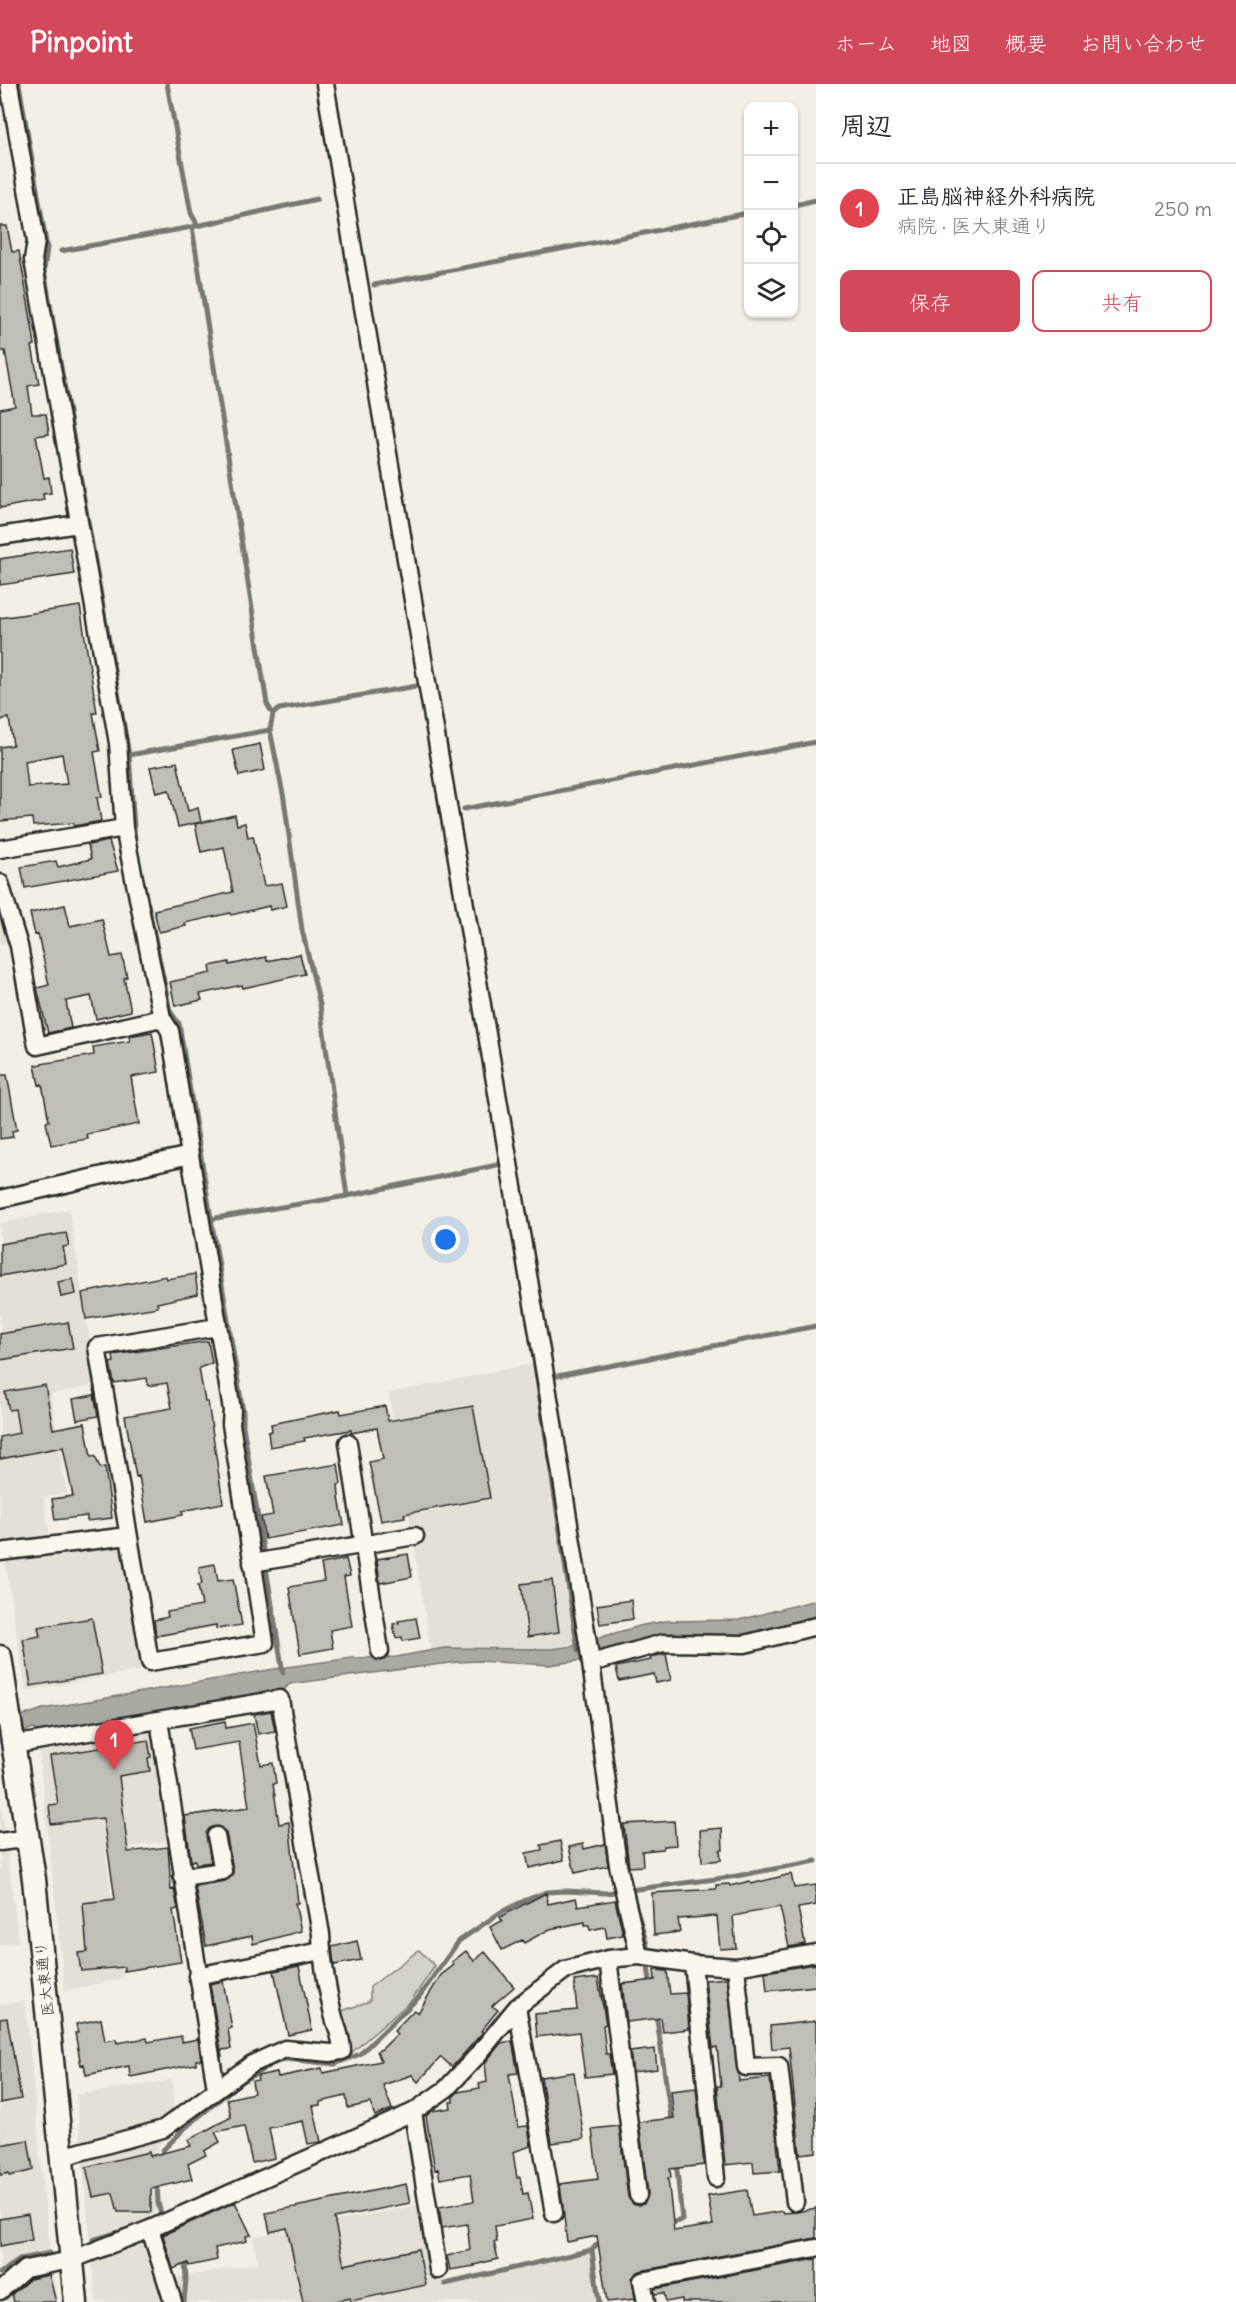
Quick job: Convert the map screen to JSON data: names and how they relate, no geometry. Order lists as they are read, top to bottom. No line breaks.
{"streets":{"street":["医大東通り"]},"page":{"header":"Pinpoint","nav":["ホーム","地図","概要","お問い合わせ"],"heading":"周辺","map_buttons":["+","−"],"list":[{"mark":"1","name":"正島脳神経外科病院","note":"病院 · 医大東通り","value":"250 m"}],"buttons":["保存","共有"],"pins":"1"}}
